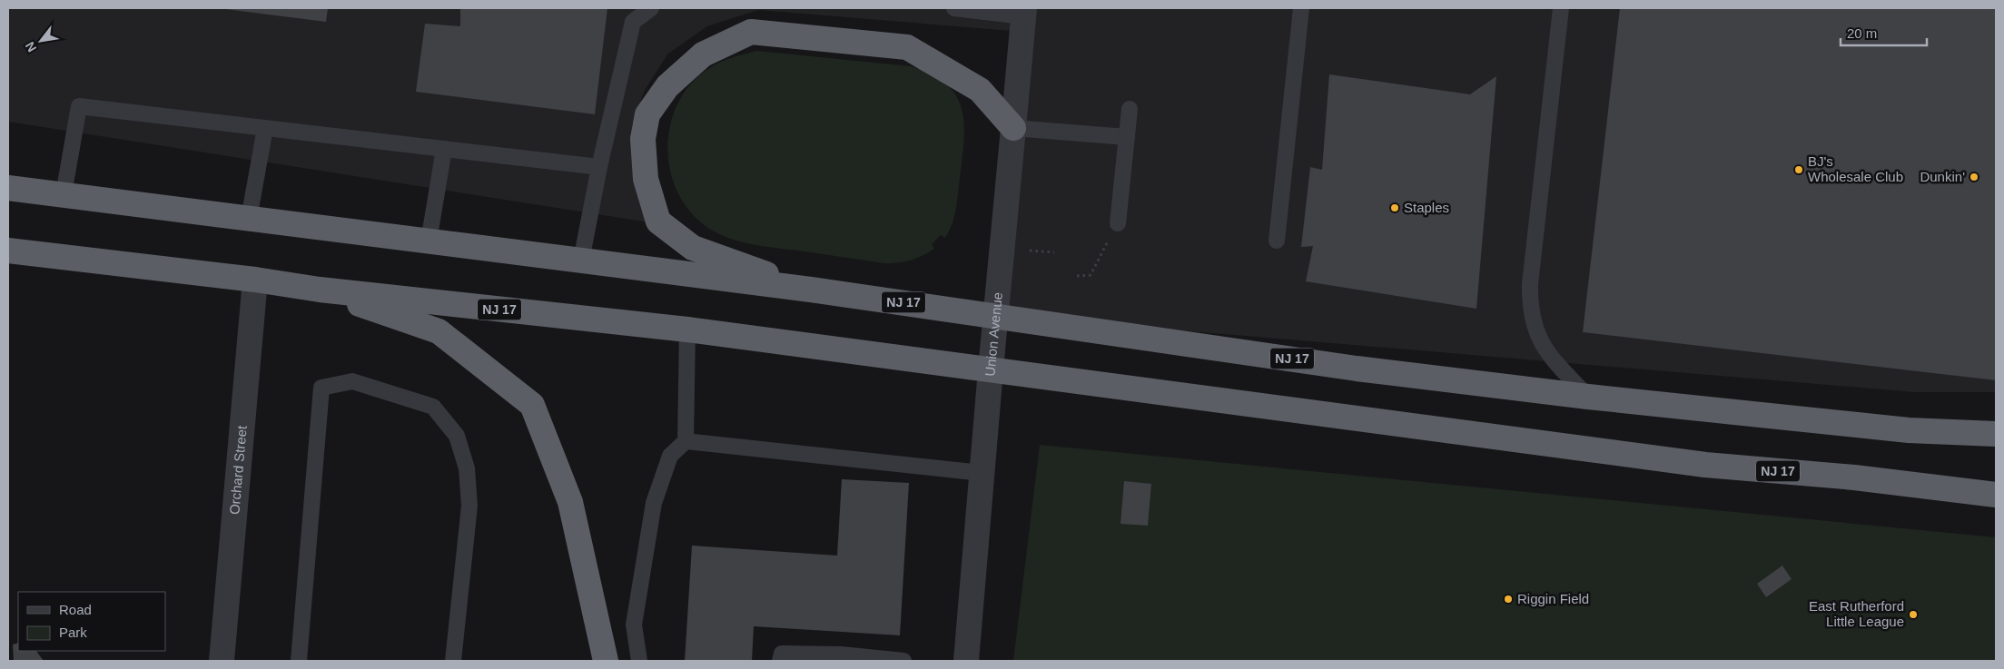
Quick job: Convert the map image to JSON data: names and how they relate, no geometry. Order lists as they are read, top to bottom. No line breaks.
{"streets":{"highway":["NJ 17"],"street":["Union Avenue","Orchard Street"]},"crossings":[["NJ 17","Union Avenue"],["NJ 17","Orchard Street"]],"places":["BJ's Wholesale Club","Dunkin'","Staples","Riggin Field","East Rutherford Little League"],"legend":["Road","Park"],"scale_bar":"20 m","north":"bottom left"}
